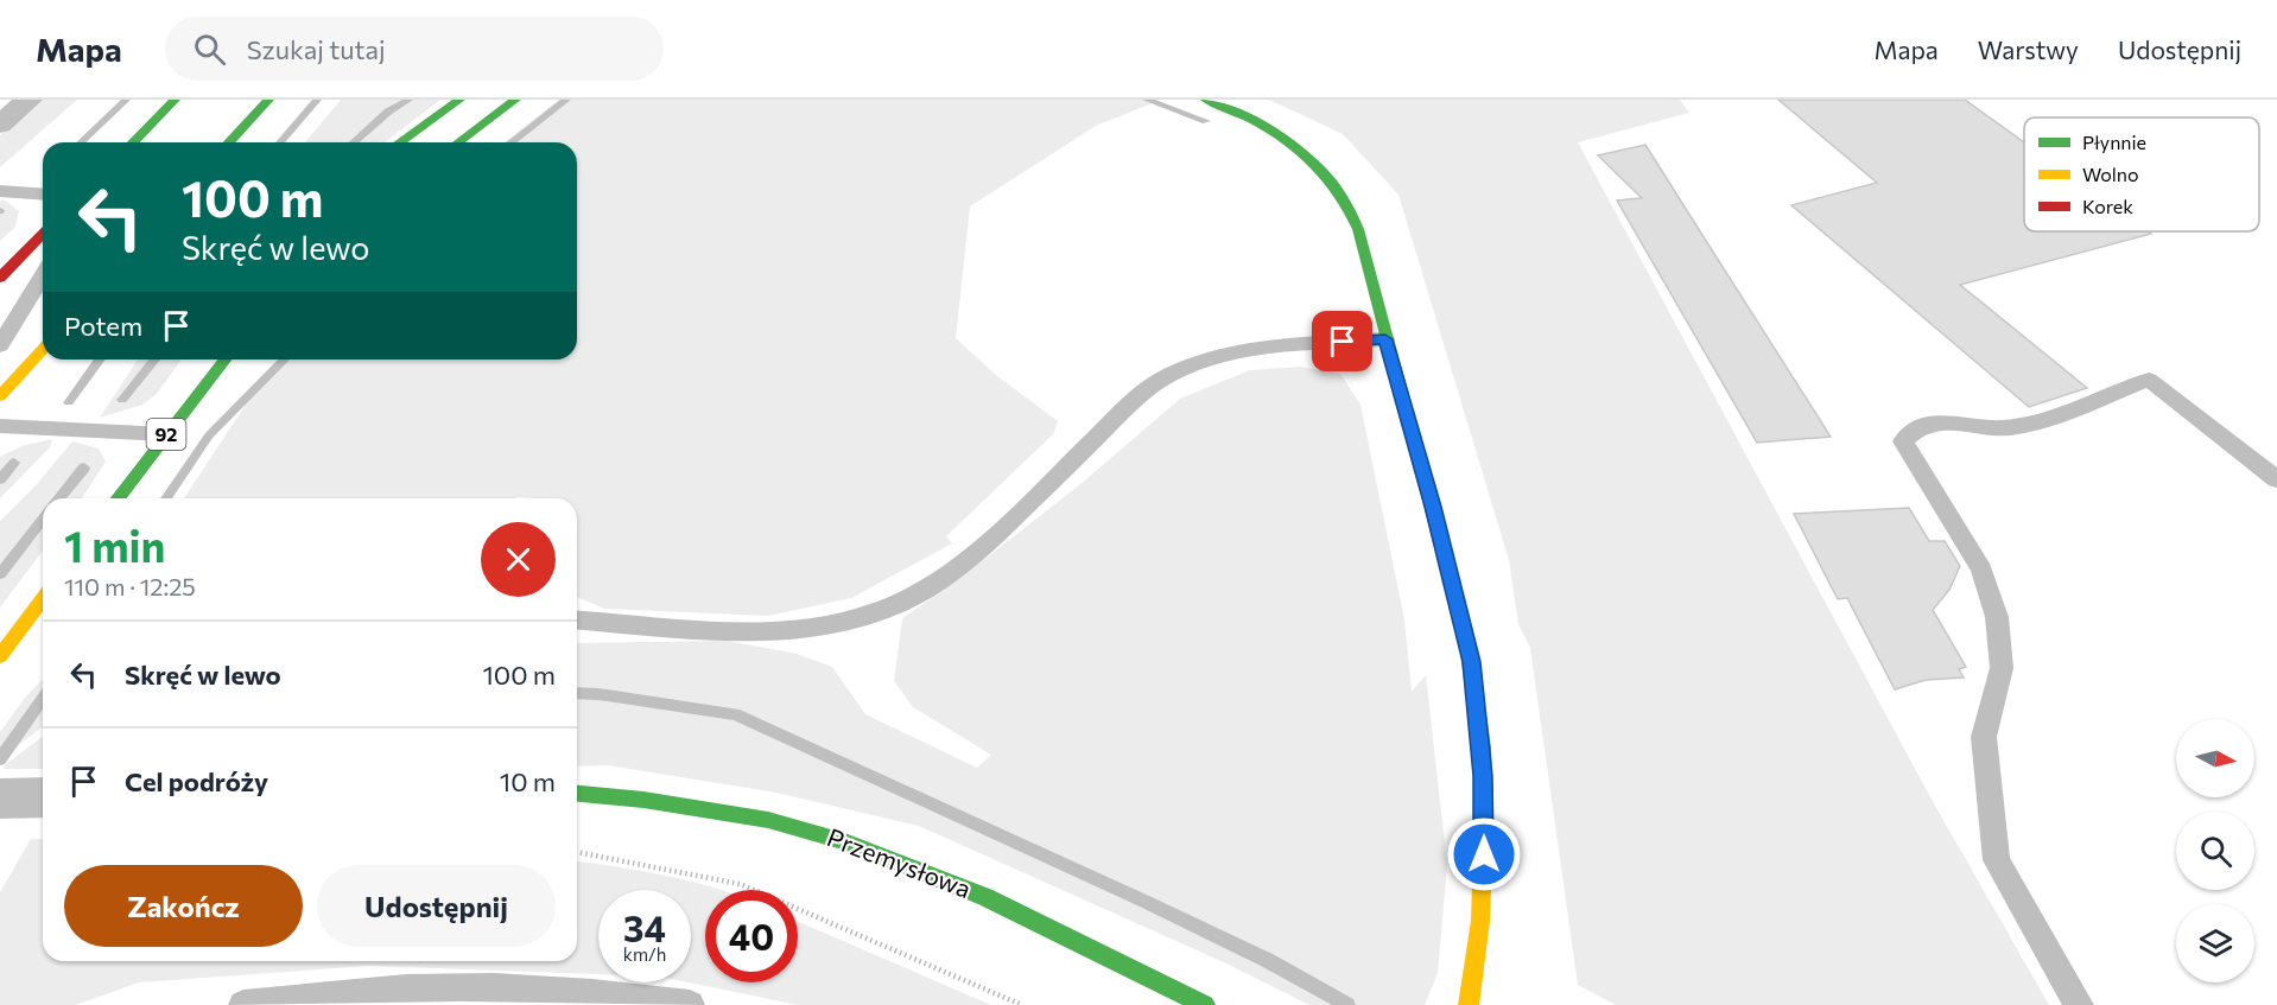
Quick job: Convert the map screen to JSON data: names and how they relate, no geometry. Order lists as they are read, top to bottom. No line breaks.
{"streets":{"main road":["92","Przemysłowa"]},"legend":["Płynnie","Wolno","Korek"],"north":"right","page":{"header":"Mapa","search":"Szukaj tutaj","nav":["Mapa","Warstwy","Udostępnij"],"turn":["100 m","Skręć w lewo"],"then":"Potem","heading":["1 min","110 m · 12:25"],"list":[{"name":"Skręć w lewo","value":"100 m"},{"name":"Cel podróży","value":"10 m"}],"buttons":["Zakończ","Udostępnij"],"speed":"34 km/h","limit":"40"}}
